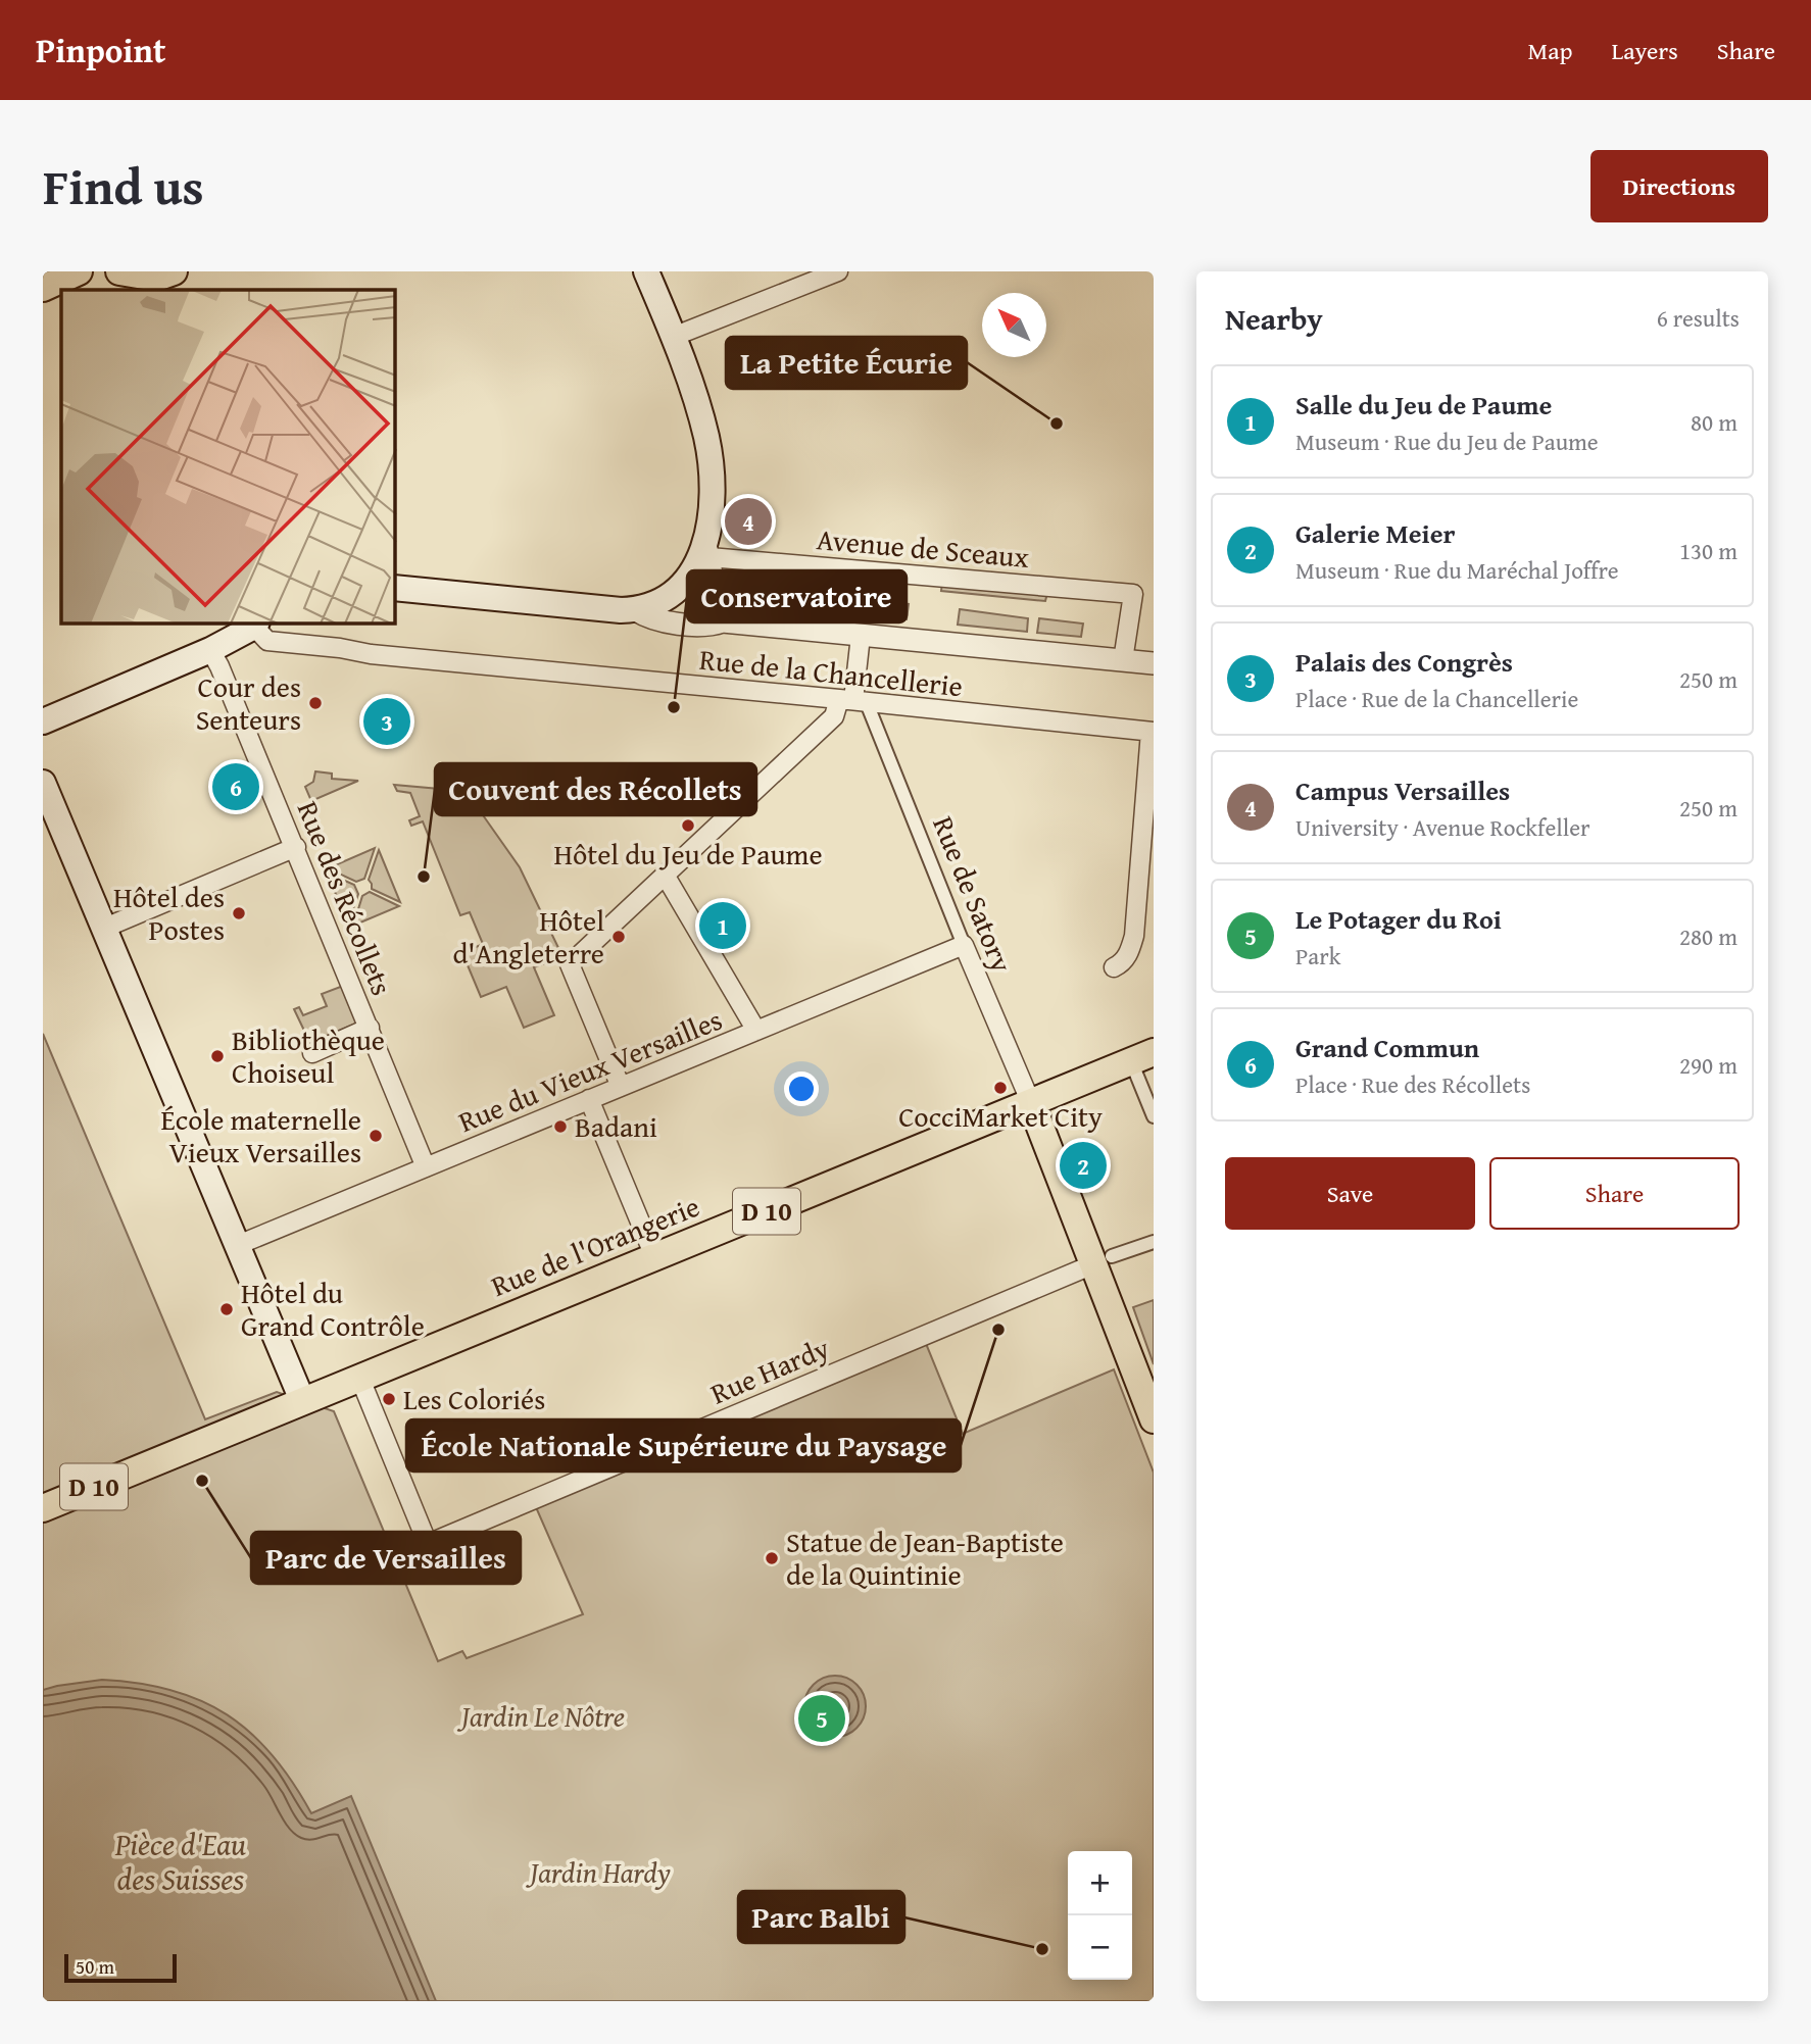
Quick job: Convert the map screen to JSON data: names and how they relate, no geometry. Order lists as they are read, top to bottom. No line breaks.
{"streets":{"main road":["D 10","Rue de l'Orangerie"],"street":["Avenue de Sceaux","Rue de la Chancellerie","Rue de Satory","Rue des Récollets","Rue du Vieux Versailles","Rue Hardy"]},"crossings":[["Rue de la Chancellerie","Rue de Satory"],["Rue de Satory","Rue du Vieux Versailles"],["Rue de Satory","D 10"],["Rue de Satory","Rue de l'Orangerie"],["Rue des Récollets","Rue du Vieux Versailles"],["D 10","Rue de l'Orangerie"],["Rue de l'Orangerie","Rue Hardy"]],"water":["Pièce d'Eau des Suisses"],"parks":["Jardin Le Nôtre","Jardin Hardy"],"places":["La Petite Écurie","Cour des Senteurs","Conservatoire","Hôtel du Jeu de Paume","Couvent des Récollets","Hôtel des Postes","Hôtel d'Angleterre","Bibliothèque Choiseul","CocciMarket City","Badani","École maternelle Vieux Versailles","Hôtel du Grand Contrôle","École Nationale Supérieure du Paysage","Les Coloriés","Parc de Versailles","Statue de Jean-Baptiste de la Quintinie","Parc Balbi"],"scale_bar":"50 m","north":"top left","page":{"header":"Pinpoint","nav":["Map","Layers","Share"],"title":"Find us","buttons":["Directions",["Save","Share"]],"heading":["Nearby","6 results"],"list":[{"mark":"1","name":"Salle du Jeu de Paume","note":"Museum · Rue du Jeu de Paume","value":"80 m"},{"mark":"2","name":"Galerie Meier","note":"Museum · Rue du Maréchal Joffre","value":"130 m"},{"mark":"3","name":"Palais des Congrès","note":"Place · Rue de la Chancellerie","value":"250 m"},{"mark":"4","name":"Campus Versailles","note":"University · Avenue Rockfeller","value":"250 m"},{"mark":"5","name":"Le Potager du Roi","note":"Park","value":"280 m"},{"mark":"6","name":"Grand Commun","note":"Place · Rue des Récollets","value":"290 m"}],"pins":["4","3","6","1","2","5"],"map_buttons":["+","−"],"scale":"50 m"}}
